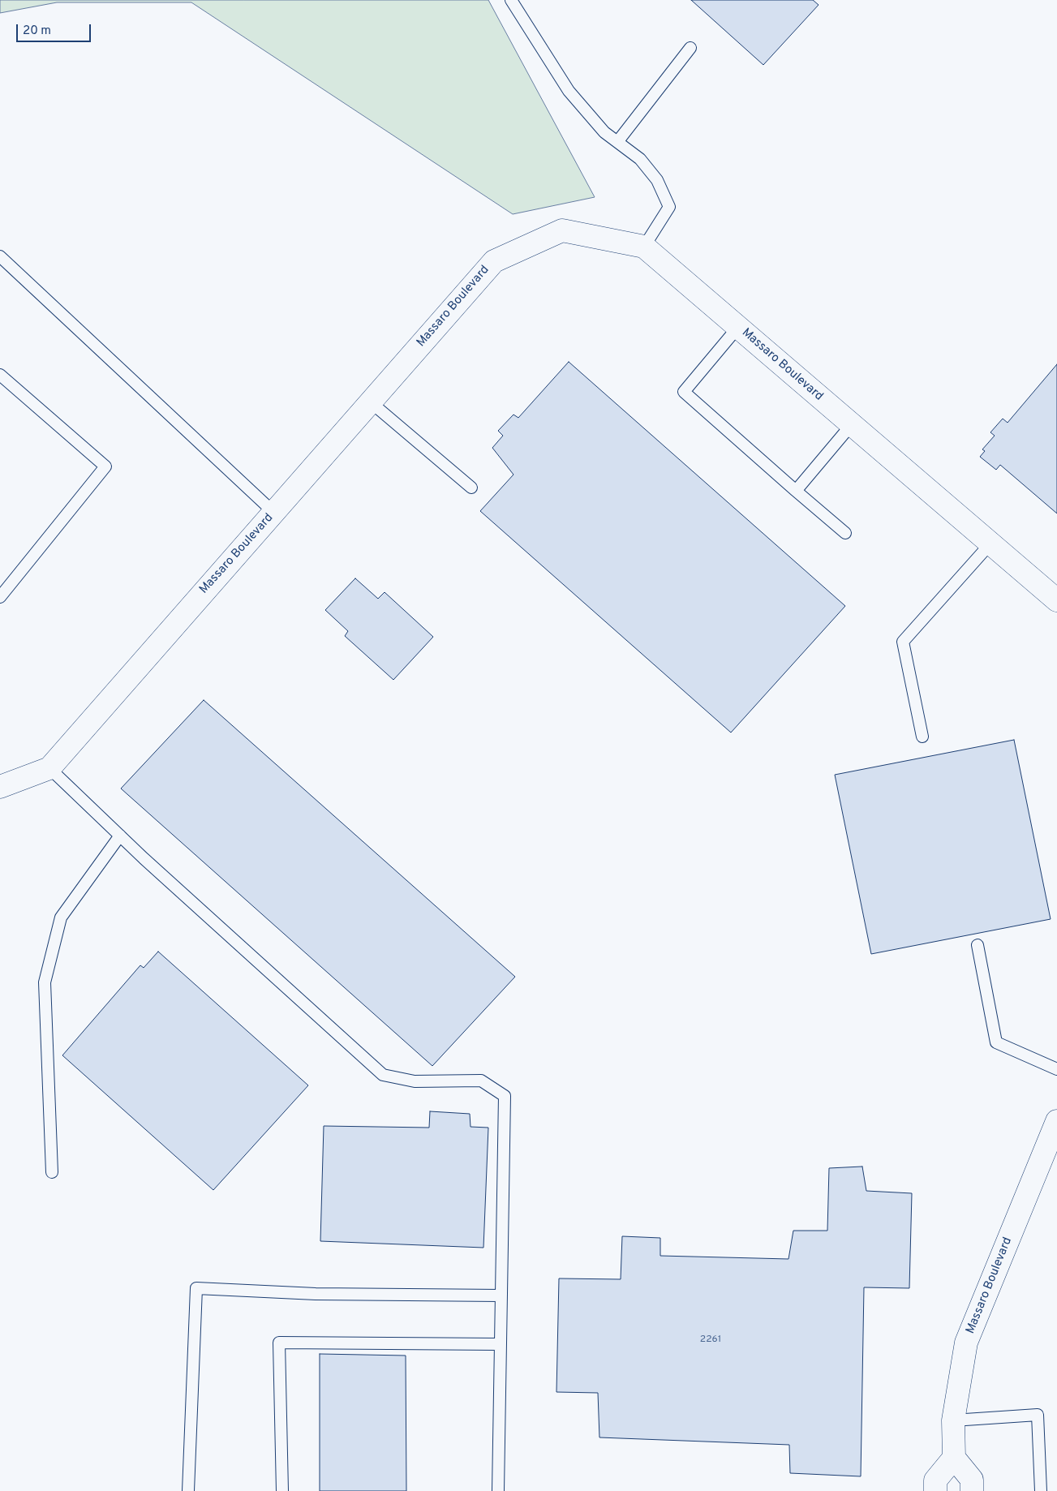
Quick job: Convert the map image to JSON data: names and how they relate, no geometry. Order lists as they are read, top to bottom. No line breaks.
{"streets":{"street":["Massaro Boulevard"]},"house_numbers":["2261"],"scale_bar":"20 m"}
